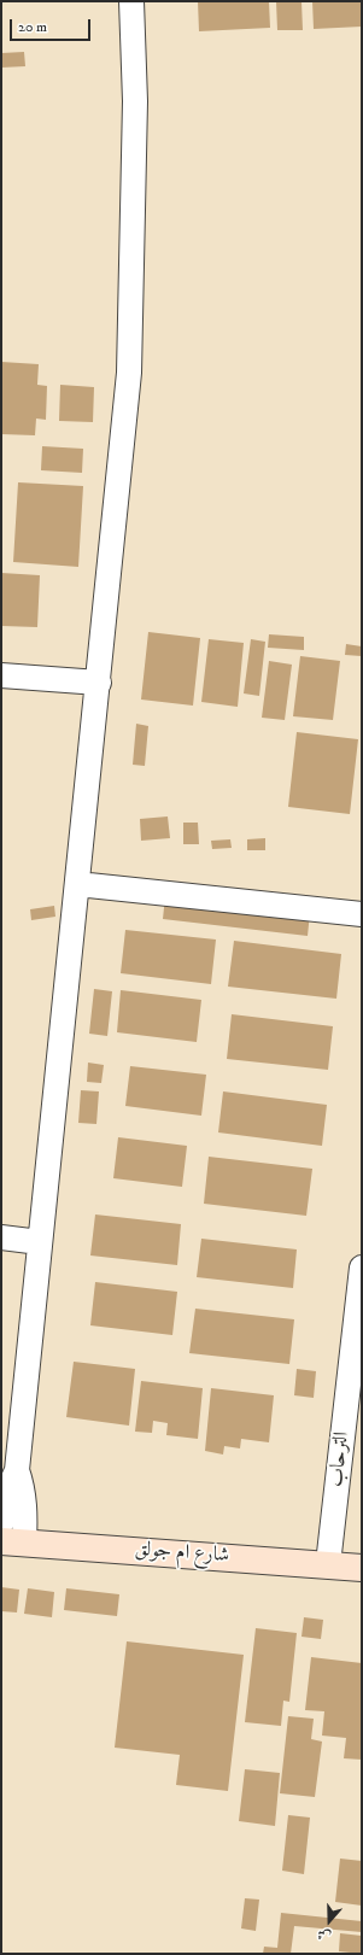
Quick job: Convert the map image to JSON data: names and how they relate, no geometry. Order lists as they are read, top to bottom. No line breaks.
{"streets":{"street":["الترحاب","شارع ام جولق"]},"crossings":[["الترحاب","شارع ام جولق"]],"scale_bar":"20 m","north":"bottom"}
